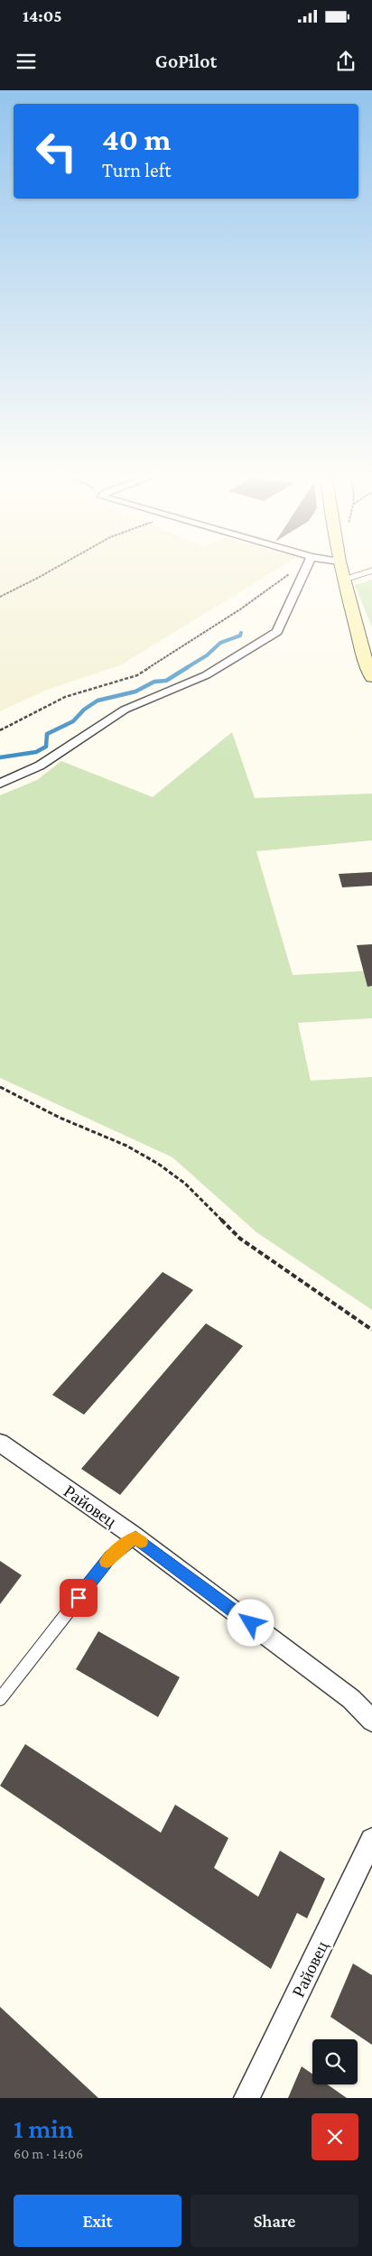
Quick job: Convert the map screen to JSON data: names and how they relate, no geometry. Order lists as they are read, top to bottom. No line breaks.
{"streets":{"street":["Райовец"]},"page":{"status":"14:05","header":"GoPilot","turn":["40 m","Turn left"],"heading":["1 min","60 m · 14:06"],"buttons":["Exit","Share"]}}
